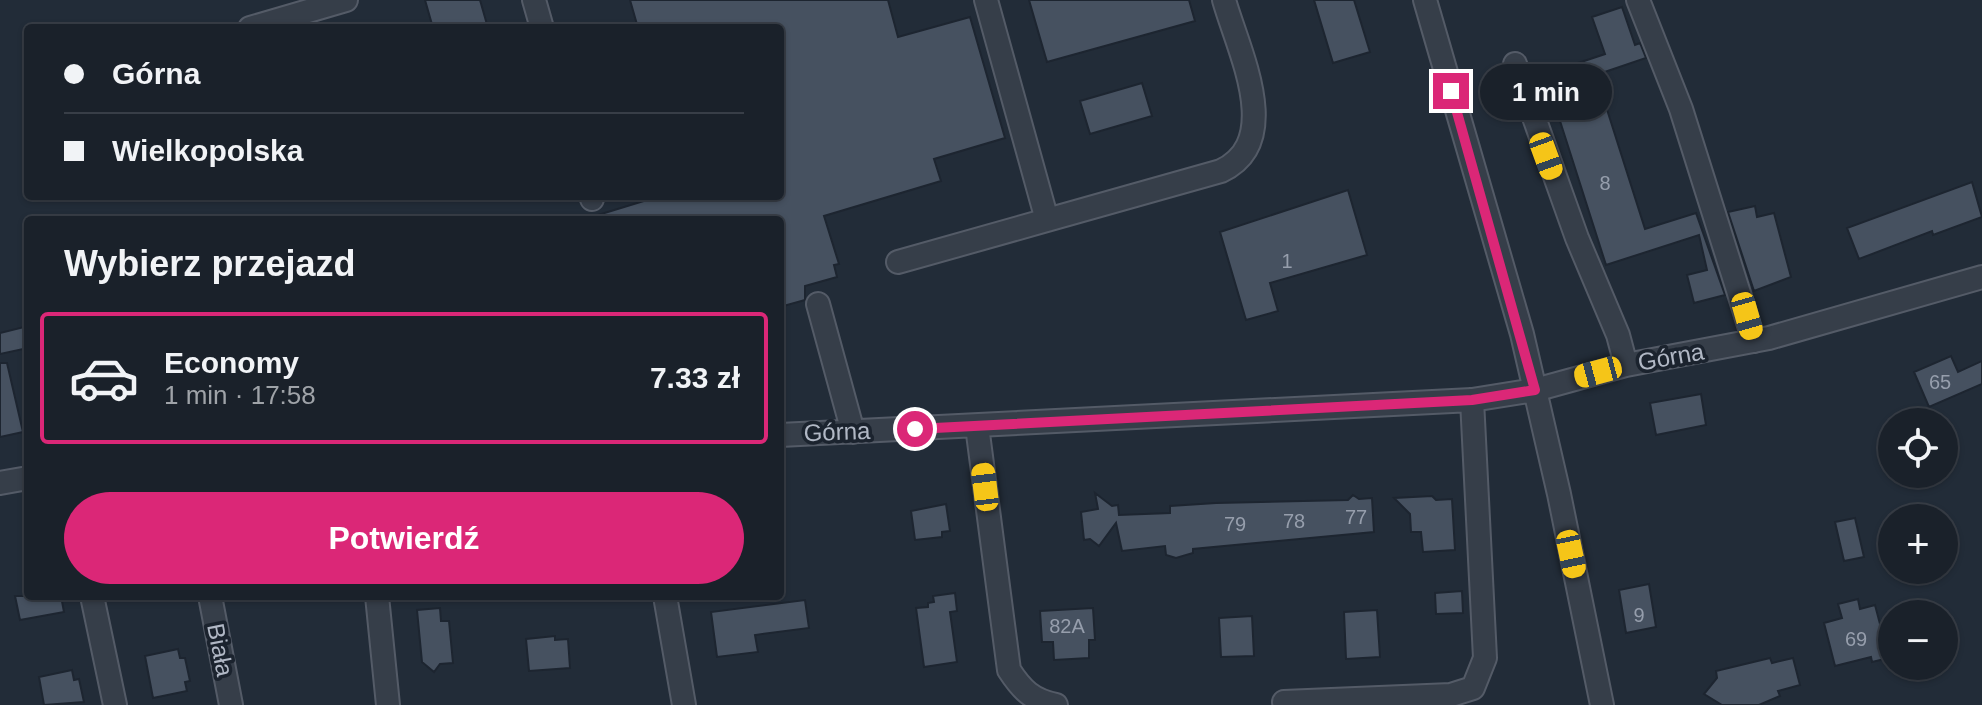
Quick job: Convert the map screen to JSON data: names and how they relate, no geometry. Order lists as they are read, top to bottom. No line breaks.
{"streets":{"street":["Górna","Biała"]},"house_numbers":["8","1","65","77","78","79","9","82A","69"],"page":{"banner":["Górna","Wielkopolska"],"bubble":"1 min","heading":"Wybierz przejazd","list":[{"name":"Economy","note":"1 min · 17:58","value":"7.33 zł"}],"map_buttons":["+","−"],"buttons":"Potwierdź"}}
